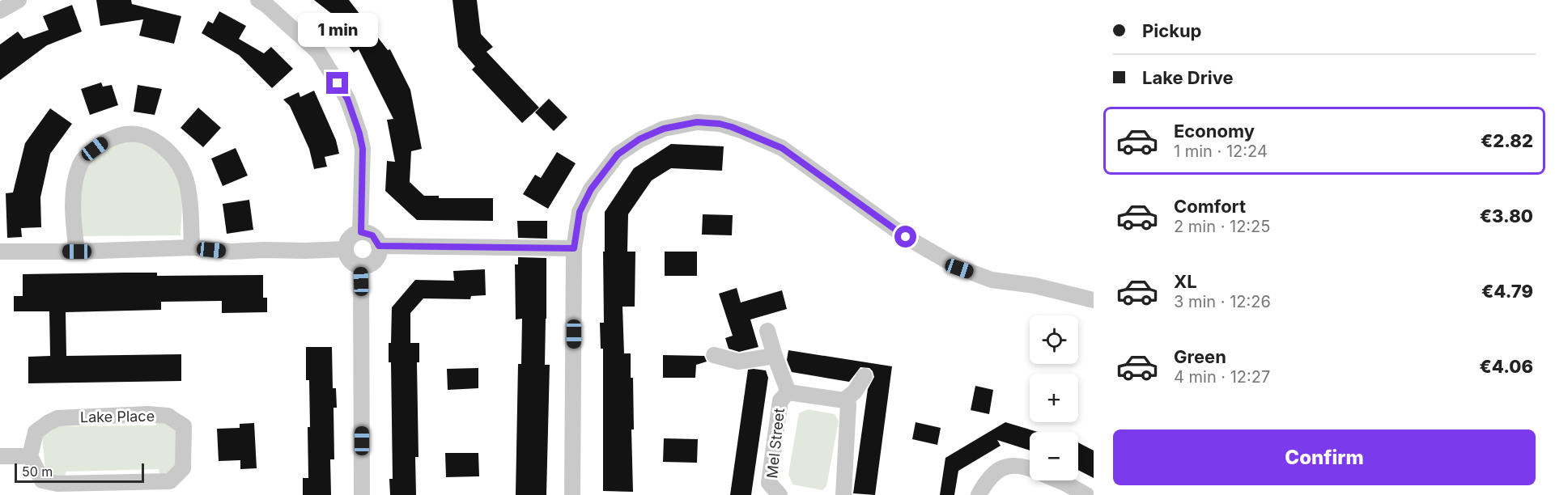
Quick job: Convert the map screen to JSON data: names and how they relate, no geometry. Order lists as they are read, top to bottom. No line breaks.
{"streets":{"street":["Lake Place","Mel Street"]},"scale_bar":"50 m","page":{"banner":["Pickup","Lake Drive"],"bubble":"1 min","list":[{"name":"Economy","note":"1 min · 12:24","value":"€2.82"},{"name":"Comfort","note":"2 min · 12:25","value":"€3.80"},{"name":"XL","note":"3 min · 12:26","value":"€4.79"},{"name":"Green","note":"4 min · 12:27","value":"€4.06"}],"map_buttons":["+","−"],"buttons":"Confirm","scale":"50 m"}}
